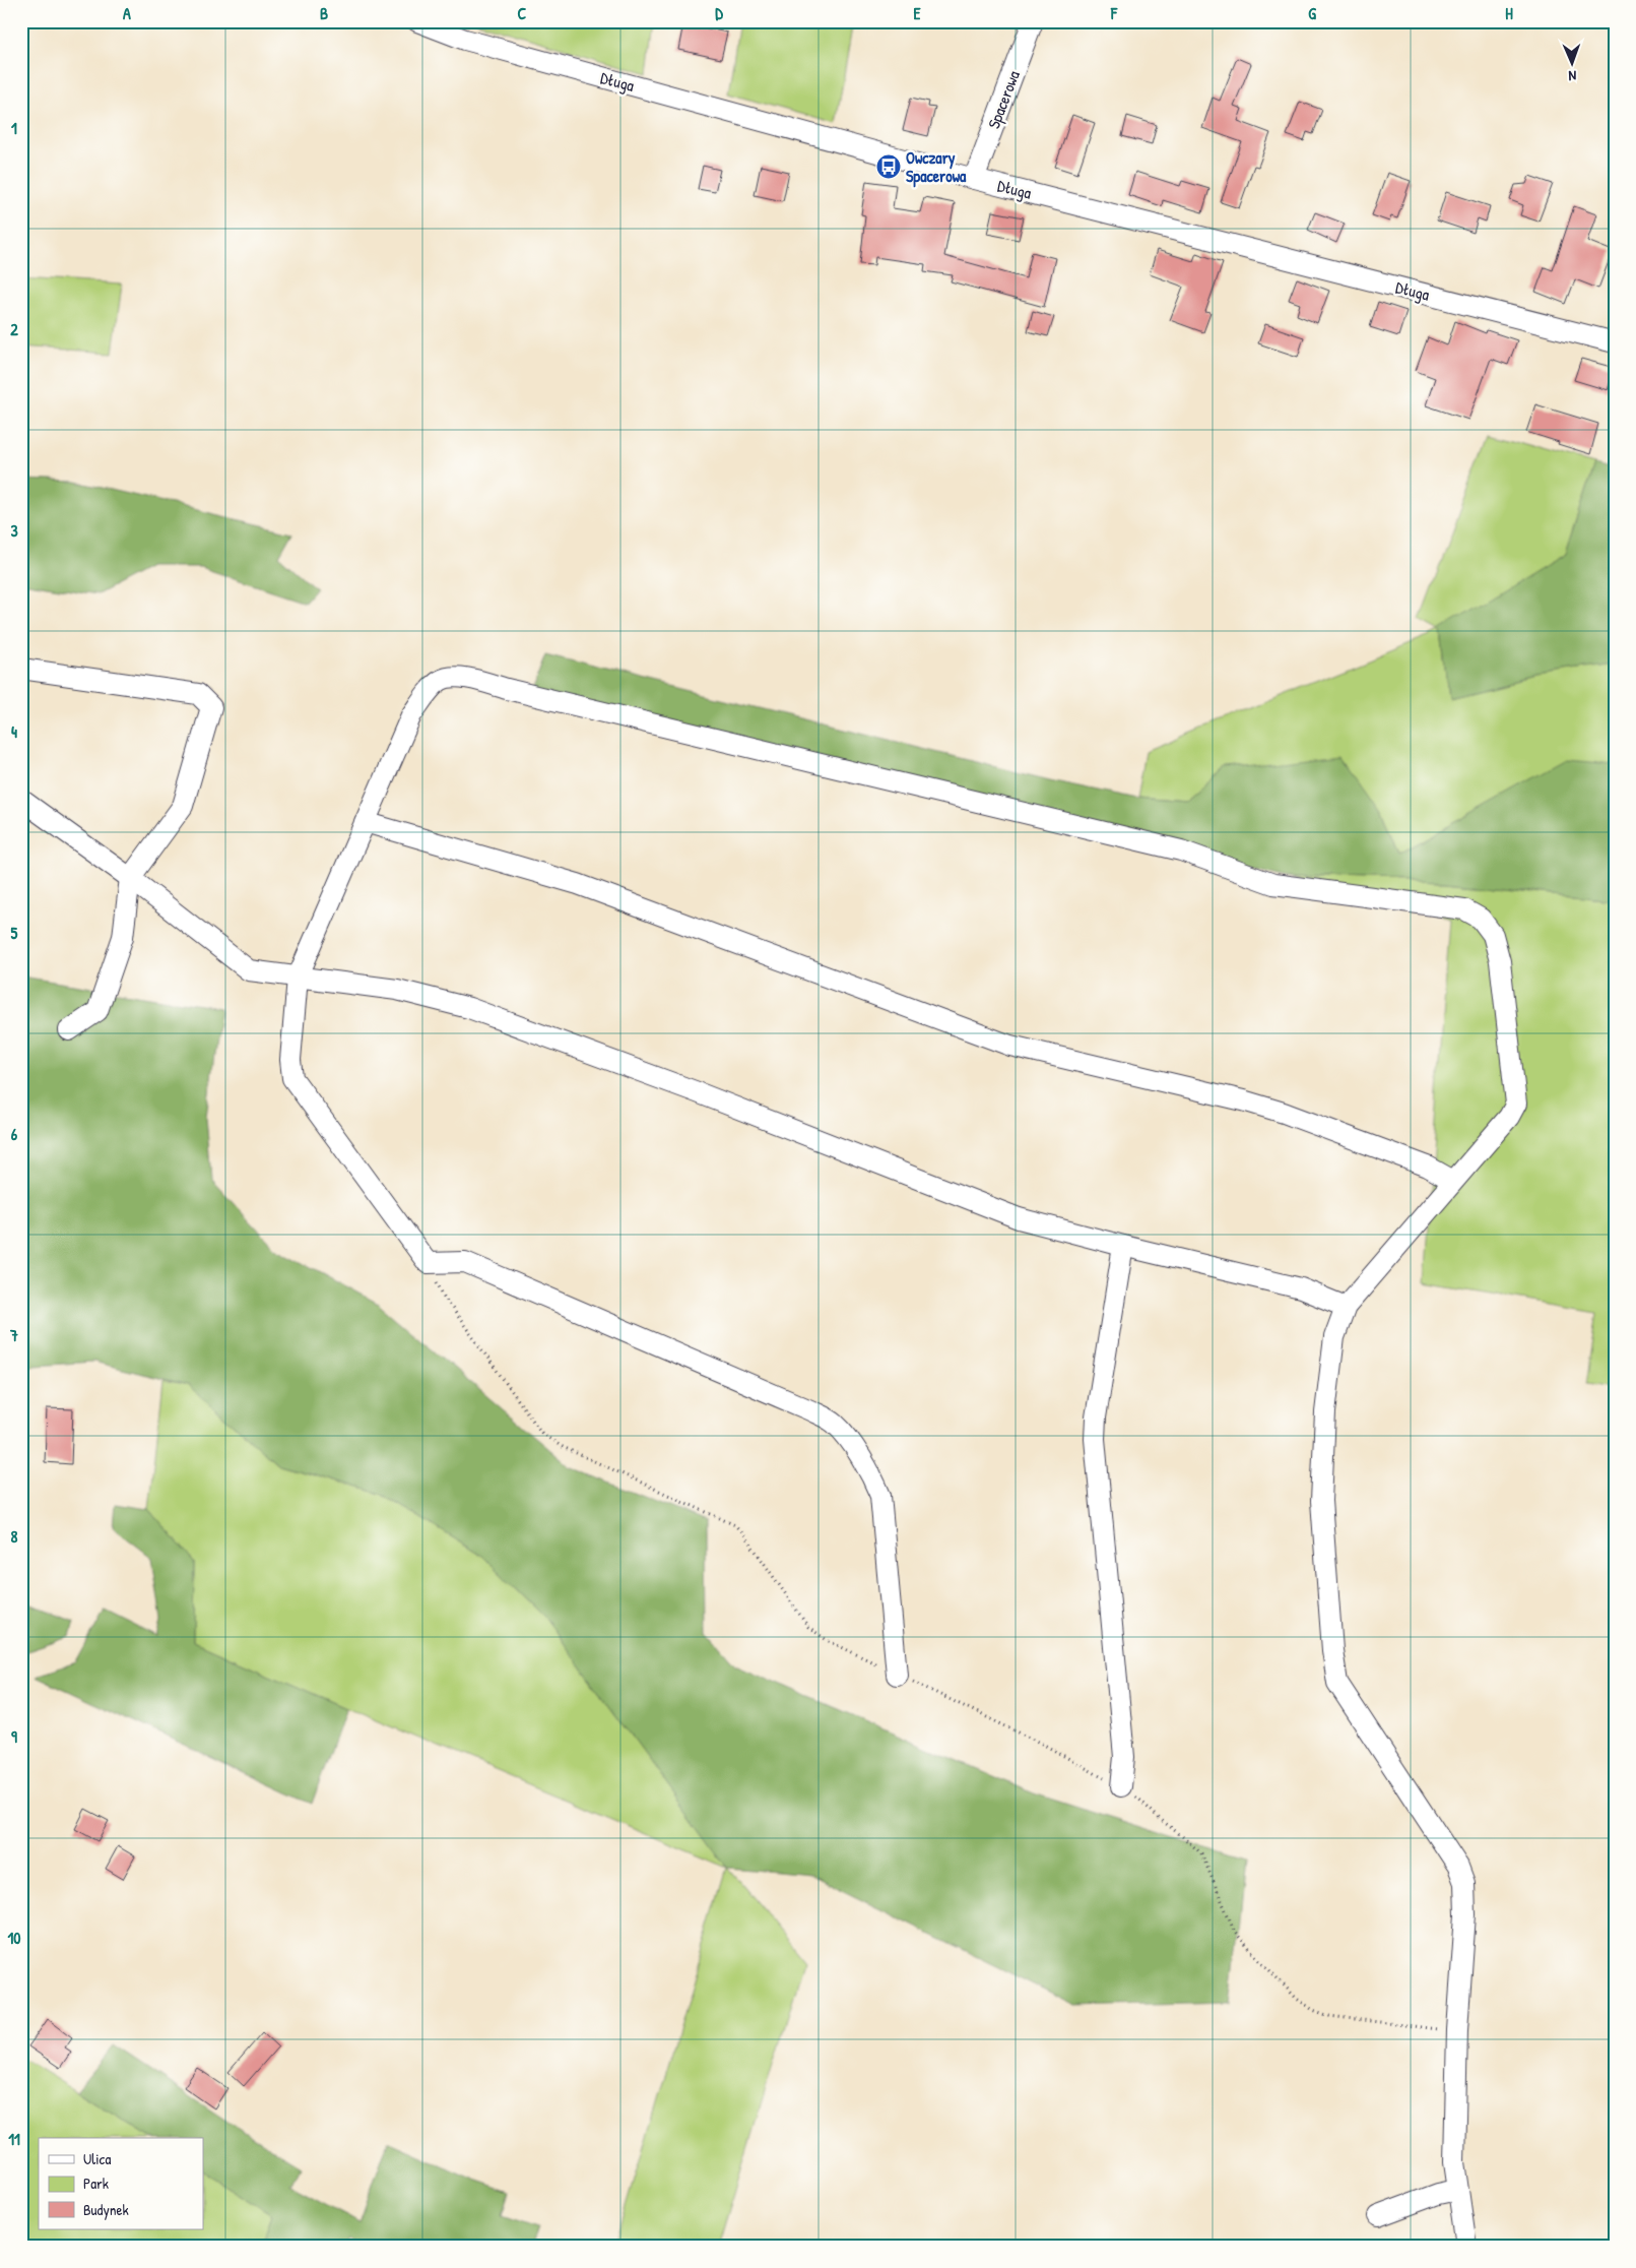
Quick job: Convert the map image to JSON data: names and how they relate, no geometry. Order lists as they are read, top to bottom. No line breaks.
{"streets":{"street":["Długa","Spacerowa"]},"crossings":[["Długa","Spacerowa"]],"places":{"bus stop":["Owczary Spacerowa"]},"legend":["Ulica","Park","Budynek"],"north":"bottom","grid":{"columns":["A","B","C","D","E","F","G","H"],"rows":["1","2","3","4","5","6","7","8","9","10","11"]}}
